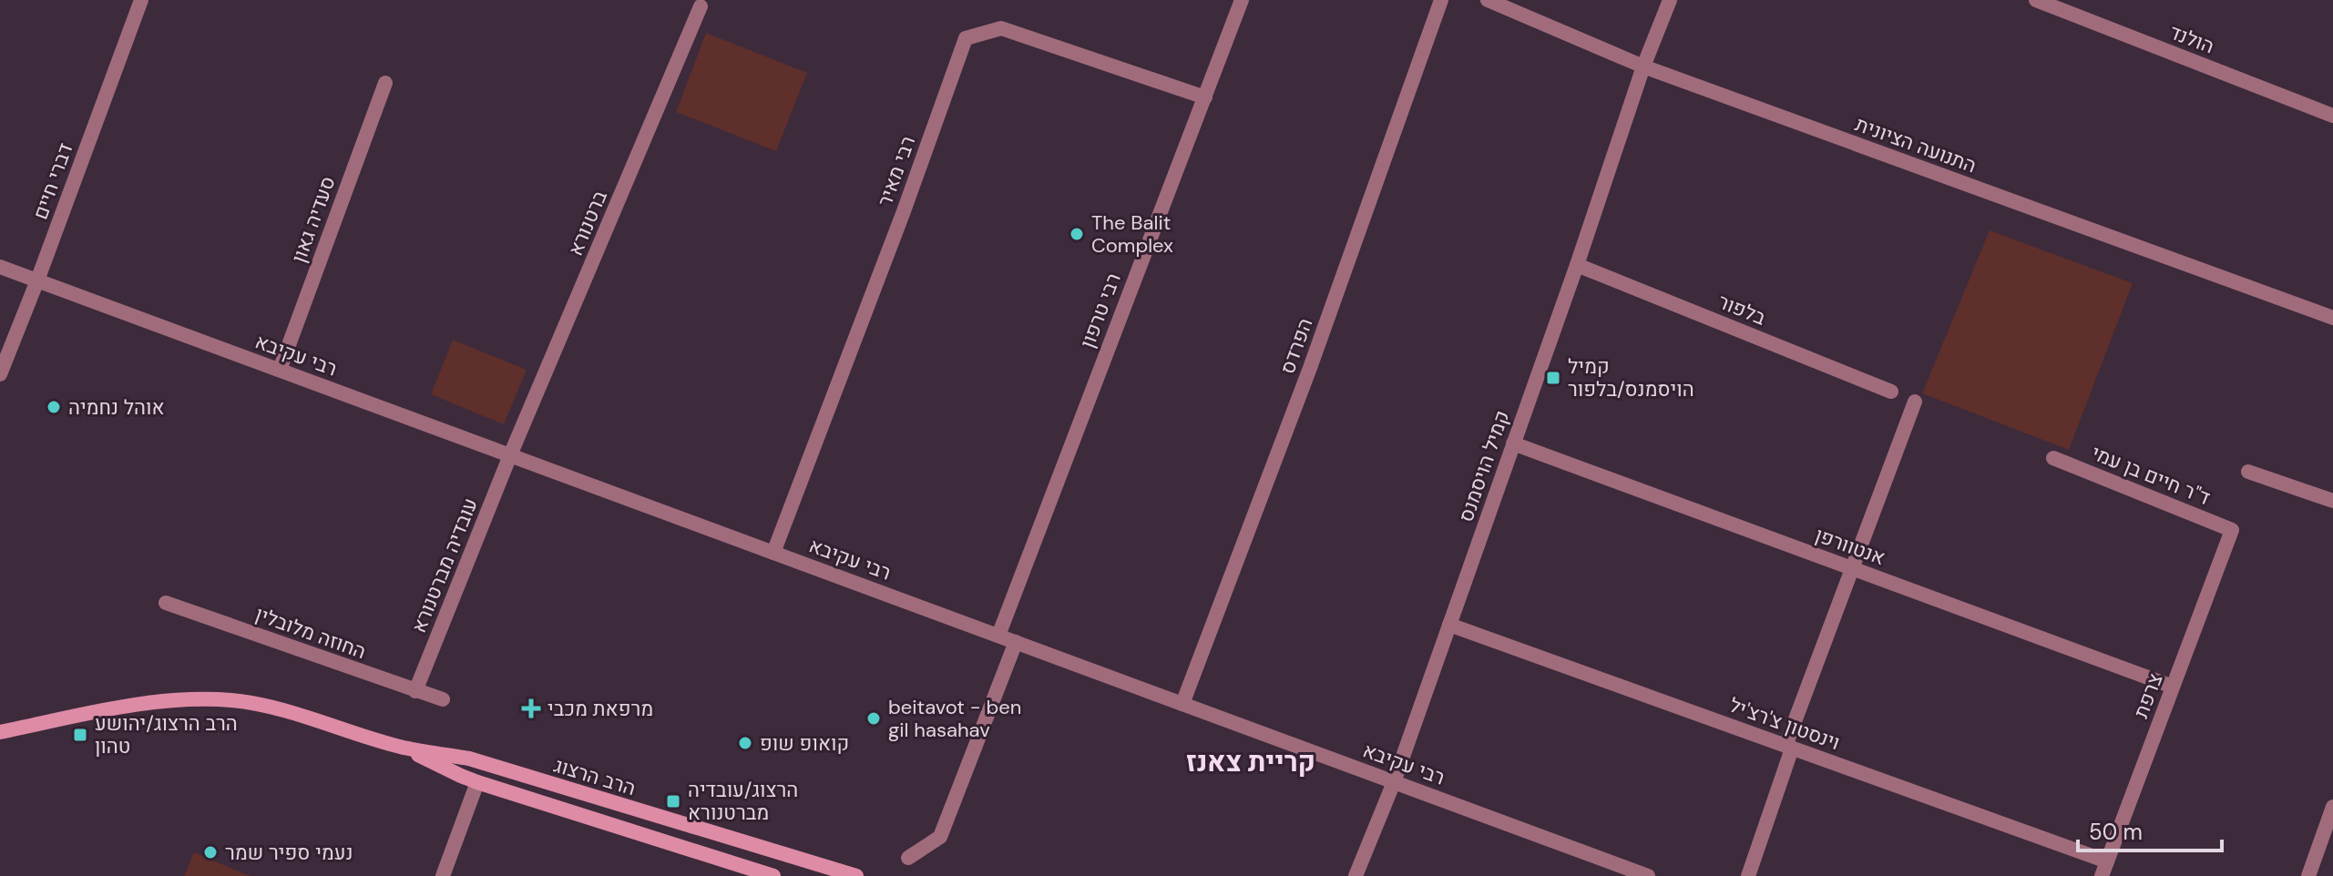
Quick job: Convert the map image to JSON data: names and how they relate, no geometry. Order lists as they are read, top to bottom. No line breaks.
{"streets":{"street":["הולנד","התנועה הציונית","רבי מאיר","דברי חיים","סעדיה גאון","ברטנורא","בלפור","רבי טרפון","הפרדס","רבי עקיבא","קמיל הויסמנס","ד\"ר חיים בן עמי","אנטוורפן","עובדיה מברטנורא","החוזה מלובלין","צרפת","וינסטון צ'רצ'יל","הרב הרצוג"]},"crossings":[["התנועה הציונית","קמיל הויסמנס"],["רבי מאיר","רבי טרפון"],["רבי מאיר","רבי עקיבא"],["דברי חיים","רבי עקיבא"],["סעדיה גאון","רבי עקיבא"],["ברטנורא","רבי עקיבא"],["ברטנורא","עובדיה מברטנורא"],["בלפור","קמיל הויסמנס"],["רבי טרפון","רבי עקיבא"],["הפרדס","רבי עקיבא"],["רבי עקיבא","קמיל הויסמנס"],["רבי עקיבא","עובדיה מברטנורא"],["קמיל הויסמנס","אנטוורפן"],["קמיל הויסמנס","וינסטון צ'רצ'יל"],["ד\"ר חיים בן עמי","צרפת"],["אנטוורפן","צרפת"],["עובדיה מברטנורא","החוזה מלובלין"],["צרפת","וינסטון צ'רצ'יל"]],"districts":["קריית צאנז"],"places":{"other":["The Balit Complex","אוהל נחמיה","beitavot - ben gil hasahav","קואופ שופ","נעמי ספיר שמר"],"transit":["קמיל הויסמנס/בלפור","הרב הרצוג/יהושע טהון","הרצוג/עובדיה מברטנורא"],"health":["מרפאת מכבי"]},"scale_bar":"50 m"}
